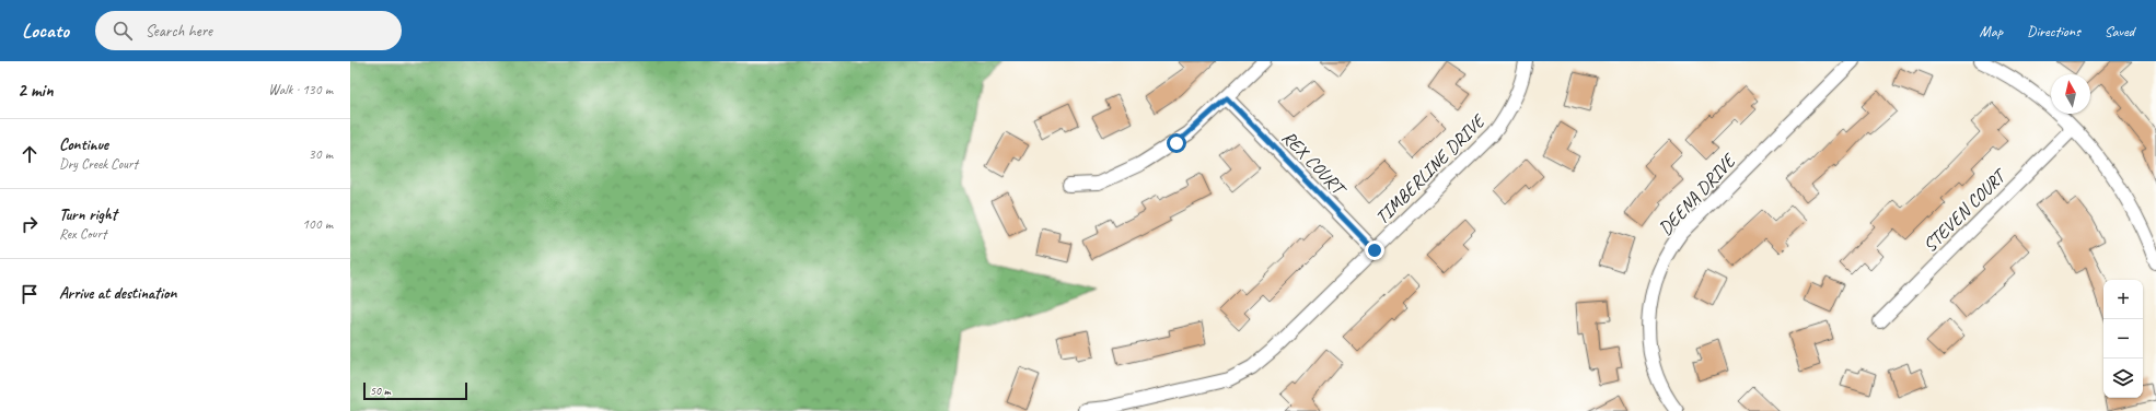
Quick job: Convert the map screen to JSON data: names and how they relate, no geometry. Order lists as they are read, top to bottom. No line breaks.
{"streets":{"street":["REX COURT","TIMBERLINE DRIVE","DEENA DRIVE","STEVEN COURT"]},"crossings":[["REX COURT","TIMBERLINE DRIVE"]],"scale_bar":"50 m","north":"top","page":{"header":"Locato","search":"Search here","nav":["Map","Directions","Saved"],"heading":["2 min","Walk · 130 m"],"list":[["Continue","Dry Creek Court","30 m"],["Turn right","Rex Court","100 m"],"Arrive at destination"],"map_buttons":["+","−"],"scale":"50 m"}}
